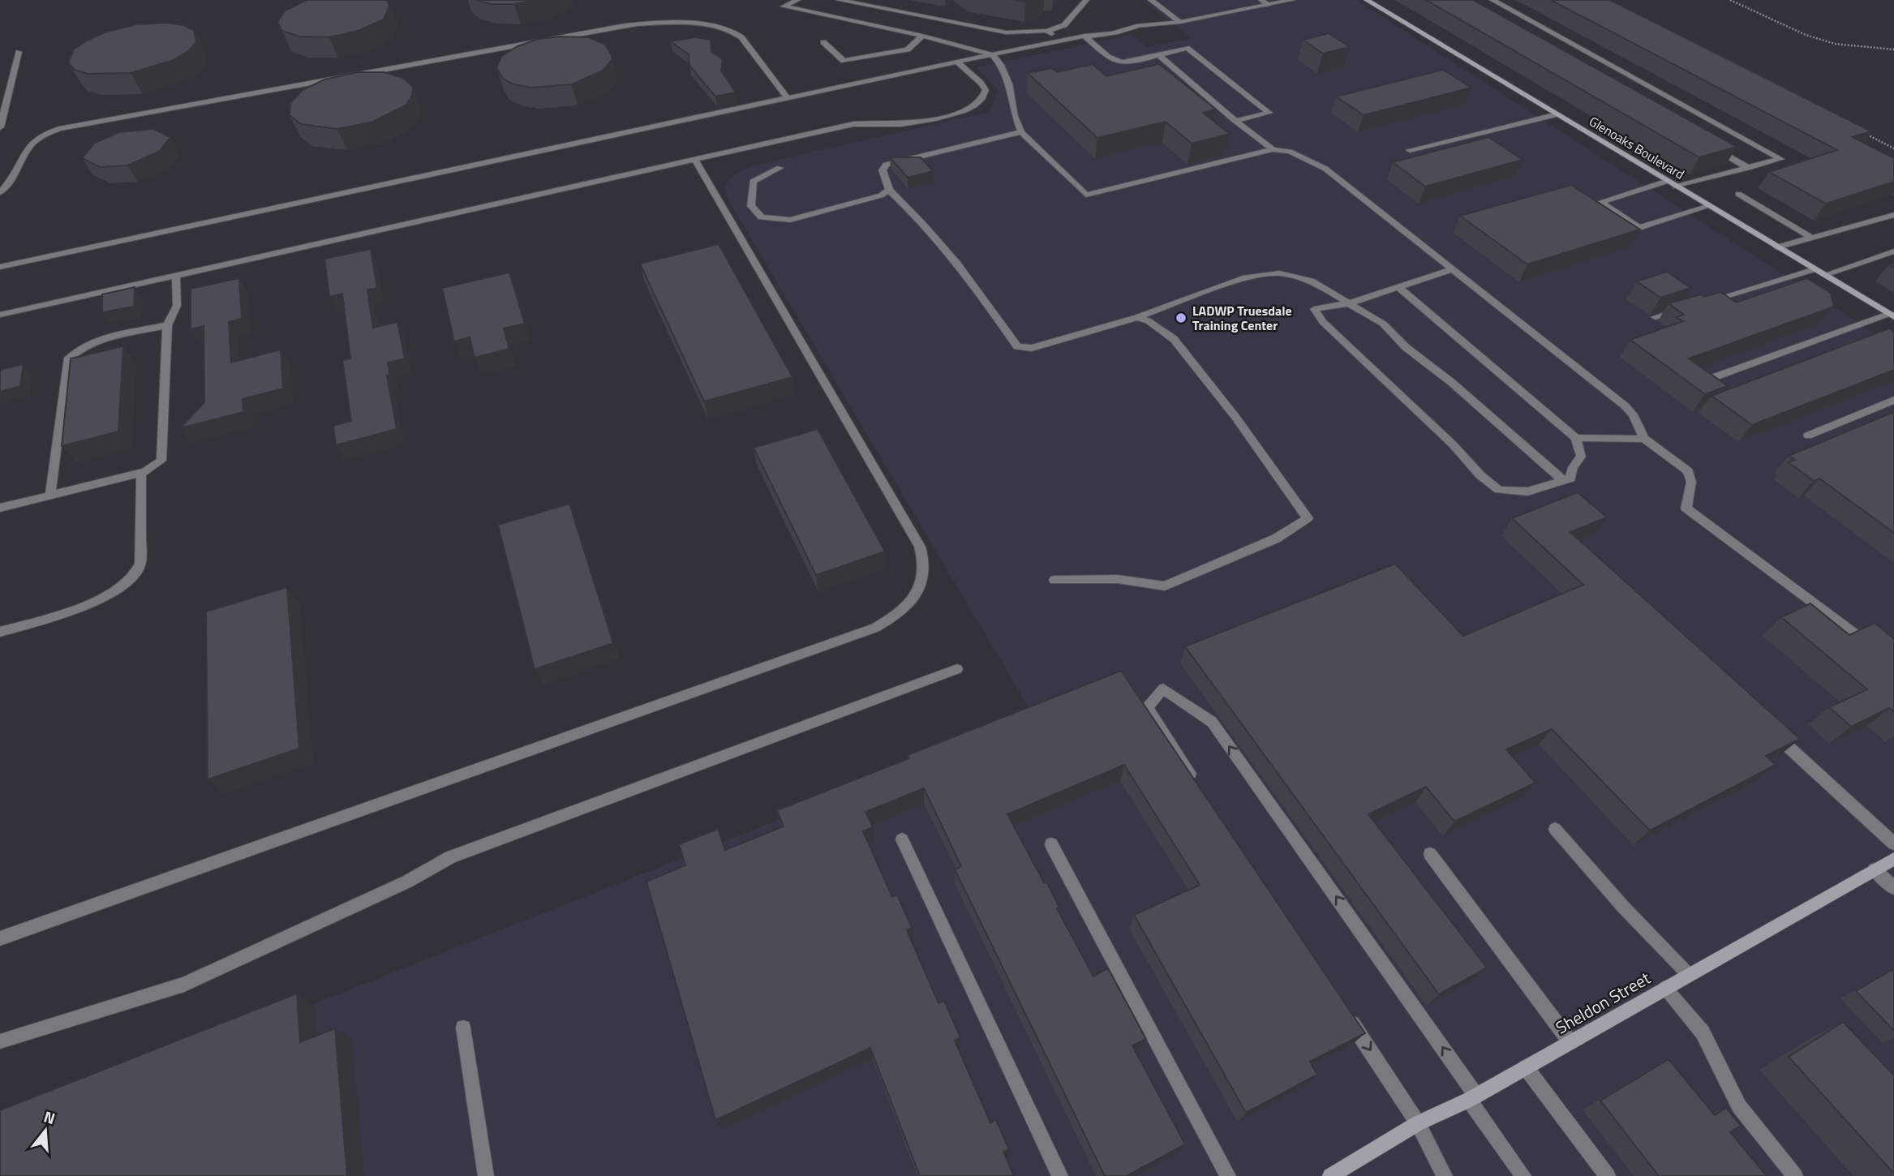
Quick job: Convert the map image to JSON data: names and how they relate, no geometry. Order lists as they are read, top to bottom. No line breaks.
{"streets":{"main road":["Glenoaks Boulevard","Sheldon Street"]},"places":["LADWP Truesdale Training Center"],"north":"top"}
